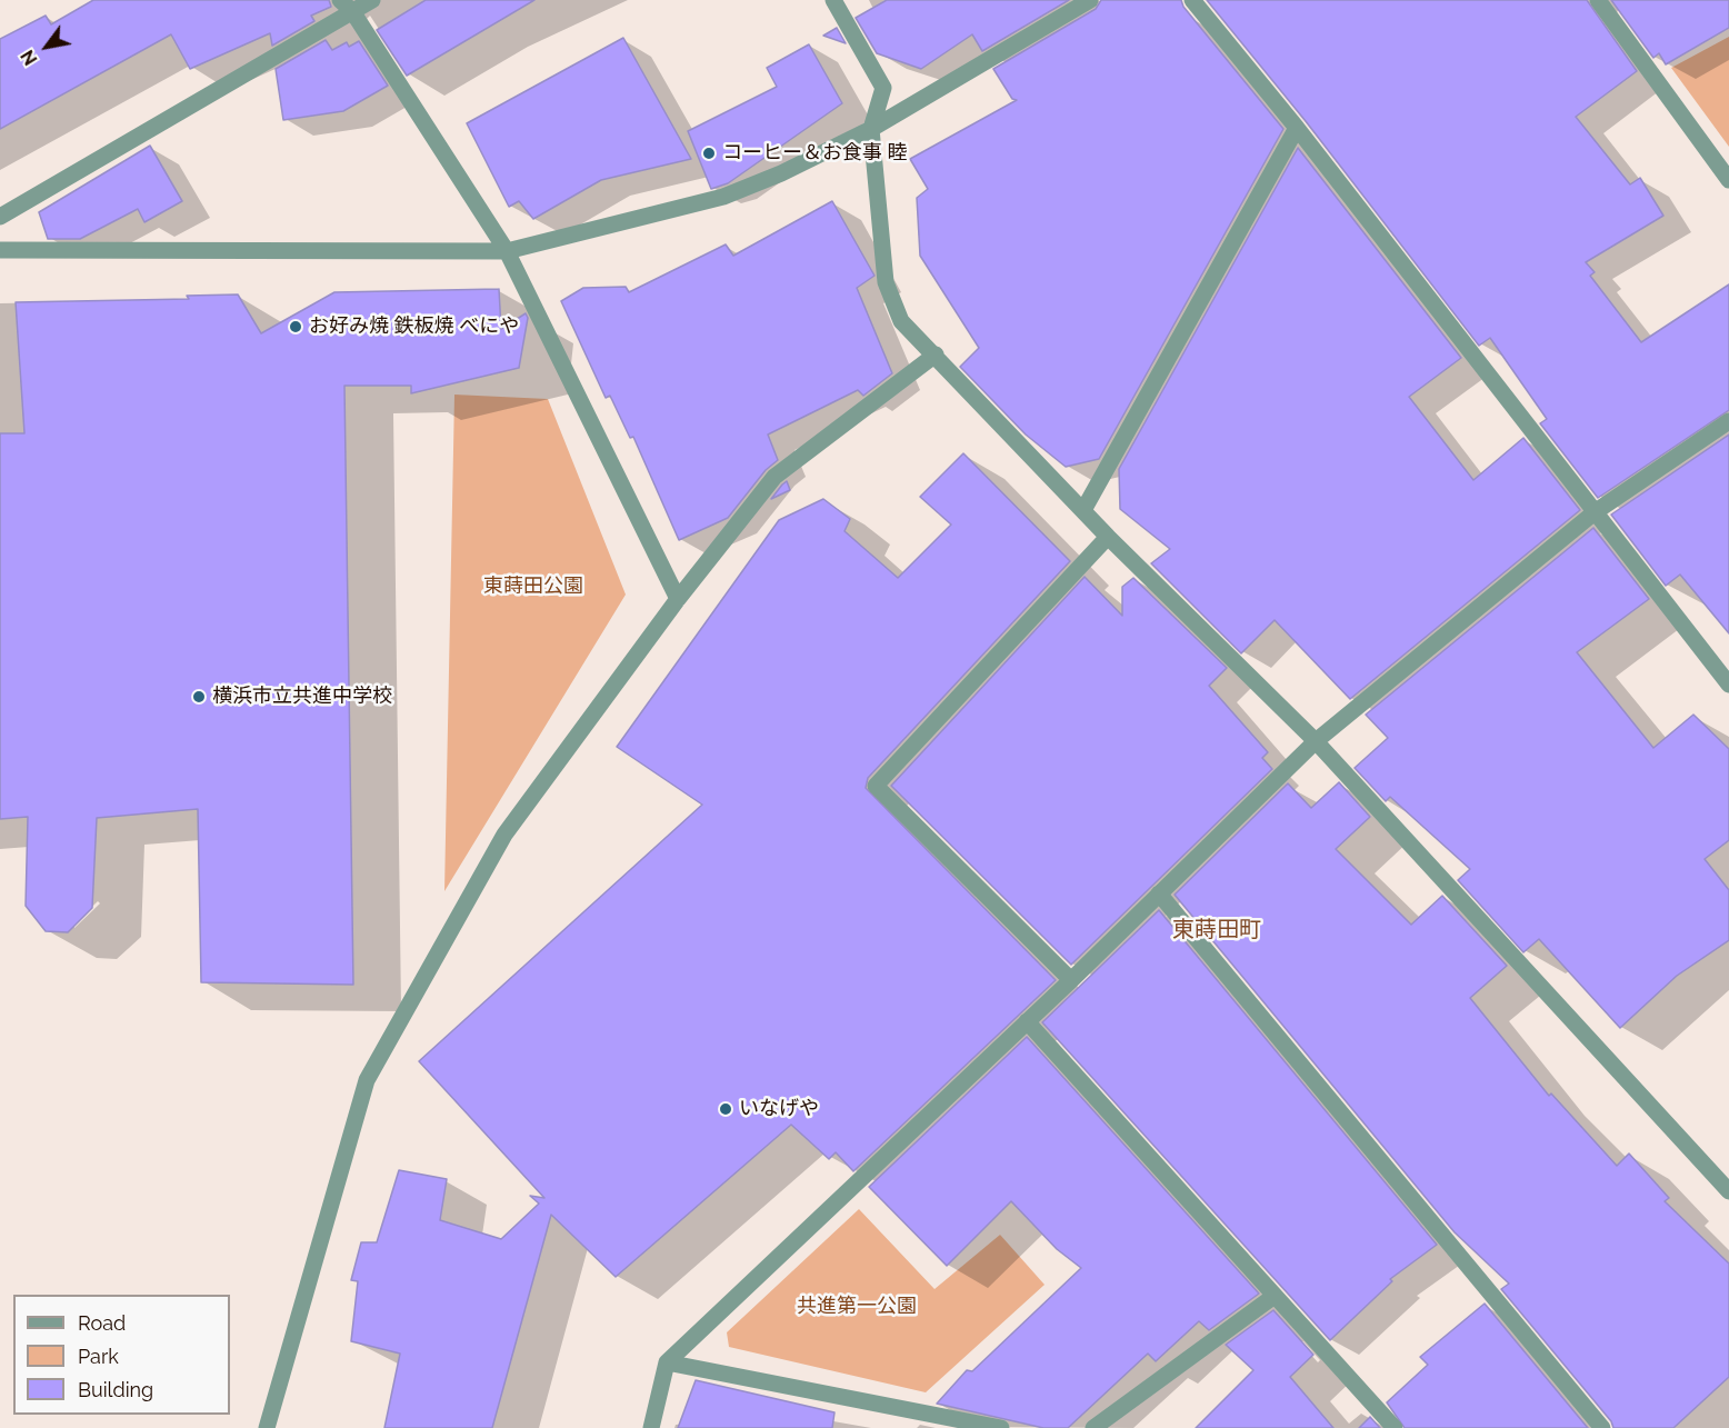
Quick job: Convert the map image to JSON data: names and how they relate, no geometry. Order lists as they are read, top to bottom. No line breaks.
{"districts":["東蒔田町"],"parks":["東蒔田公園","共進第一公園"],"places":["コーヒー＆お食事 睦","お好み焼 鉄板焼 べにや","横浜市立共進中学校","いなげや"],"legend":["Road","Park","Building"],"north":"bottom left"}
